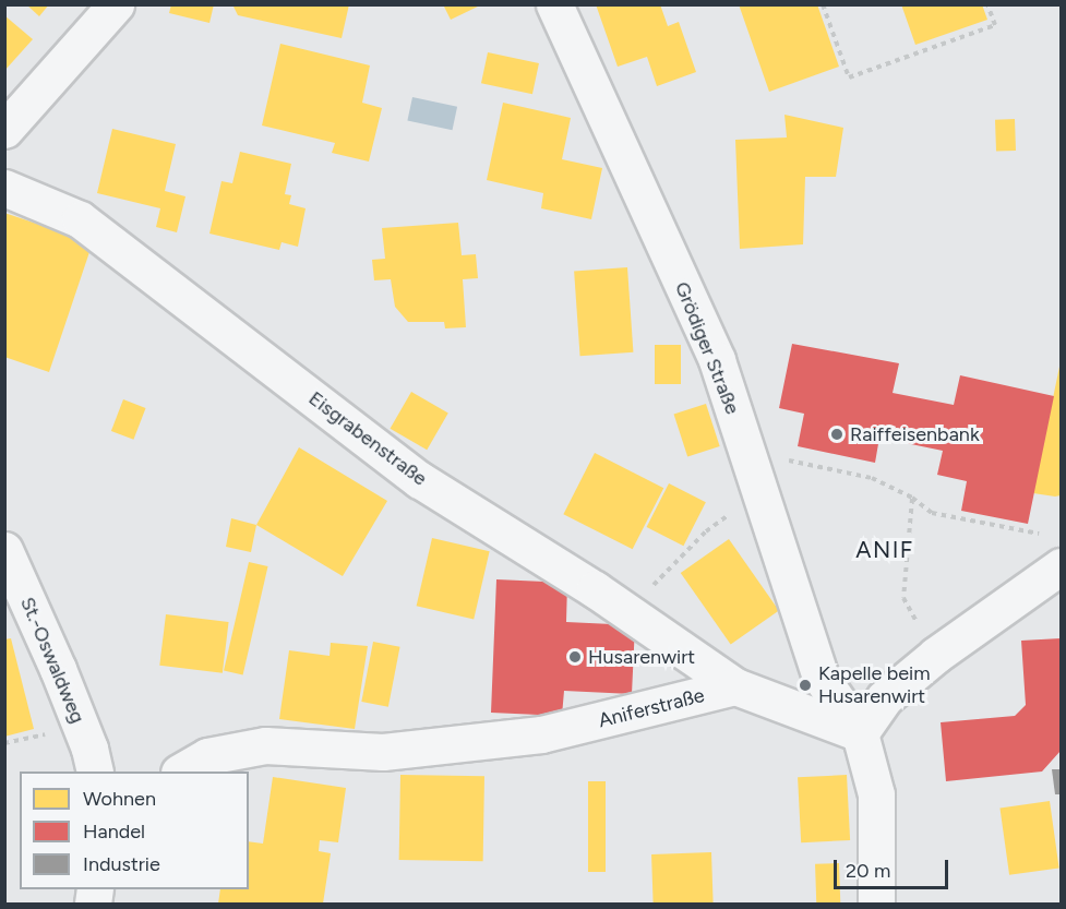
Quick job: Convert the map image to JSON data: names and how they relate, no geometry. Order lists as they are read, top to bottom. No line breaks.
{"streets":{"street":["Grödiger Straße","Eisgrabenstraße","St.-Oswaldweg","Aniferstraße"]},"crossings":[["Eisgrabenstraße","Aniferstraße"]],"districts":["ANIF"],"places":["Raiffeisenbank","Husarenwirt","Kapelle beim Husarenwirt"],"legend":["Wohnen","Handel","Industrie"],"scale_bar":"20 m"}
